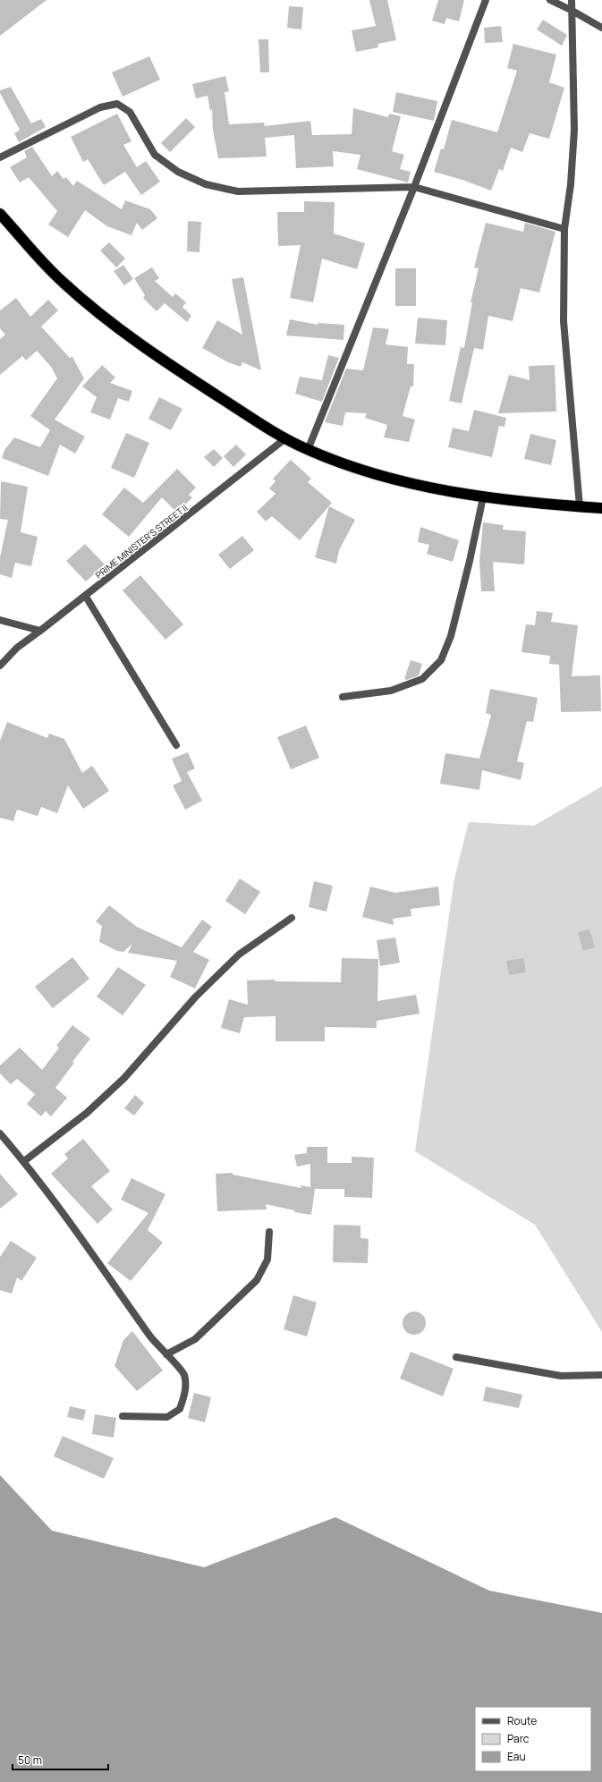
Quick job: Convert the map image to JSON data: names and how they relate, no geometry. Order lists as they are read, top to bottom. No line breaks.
{"streets":{"street":["PRIME MINISTER'S STREET II"]},"legend":["Route","Parc","Eau"],"scale_bar":"50 m"}
